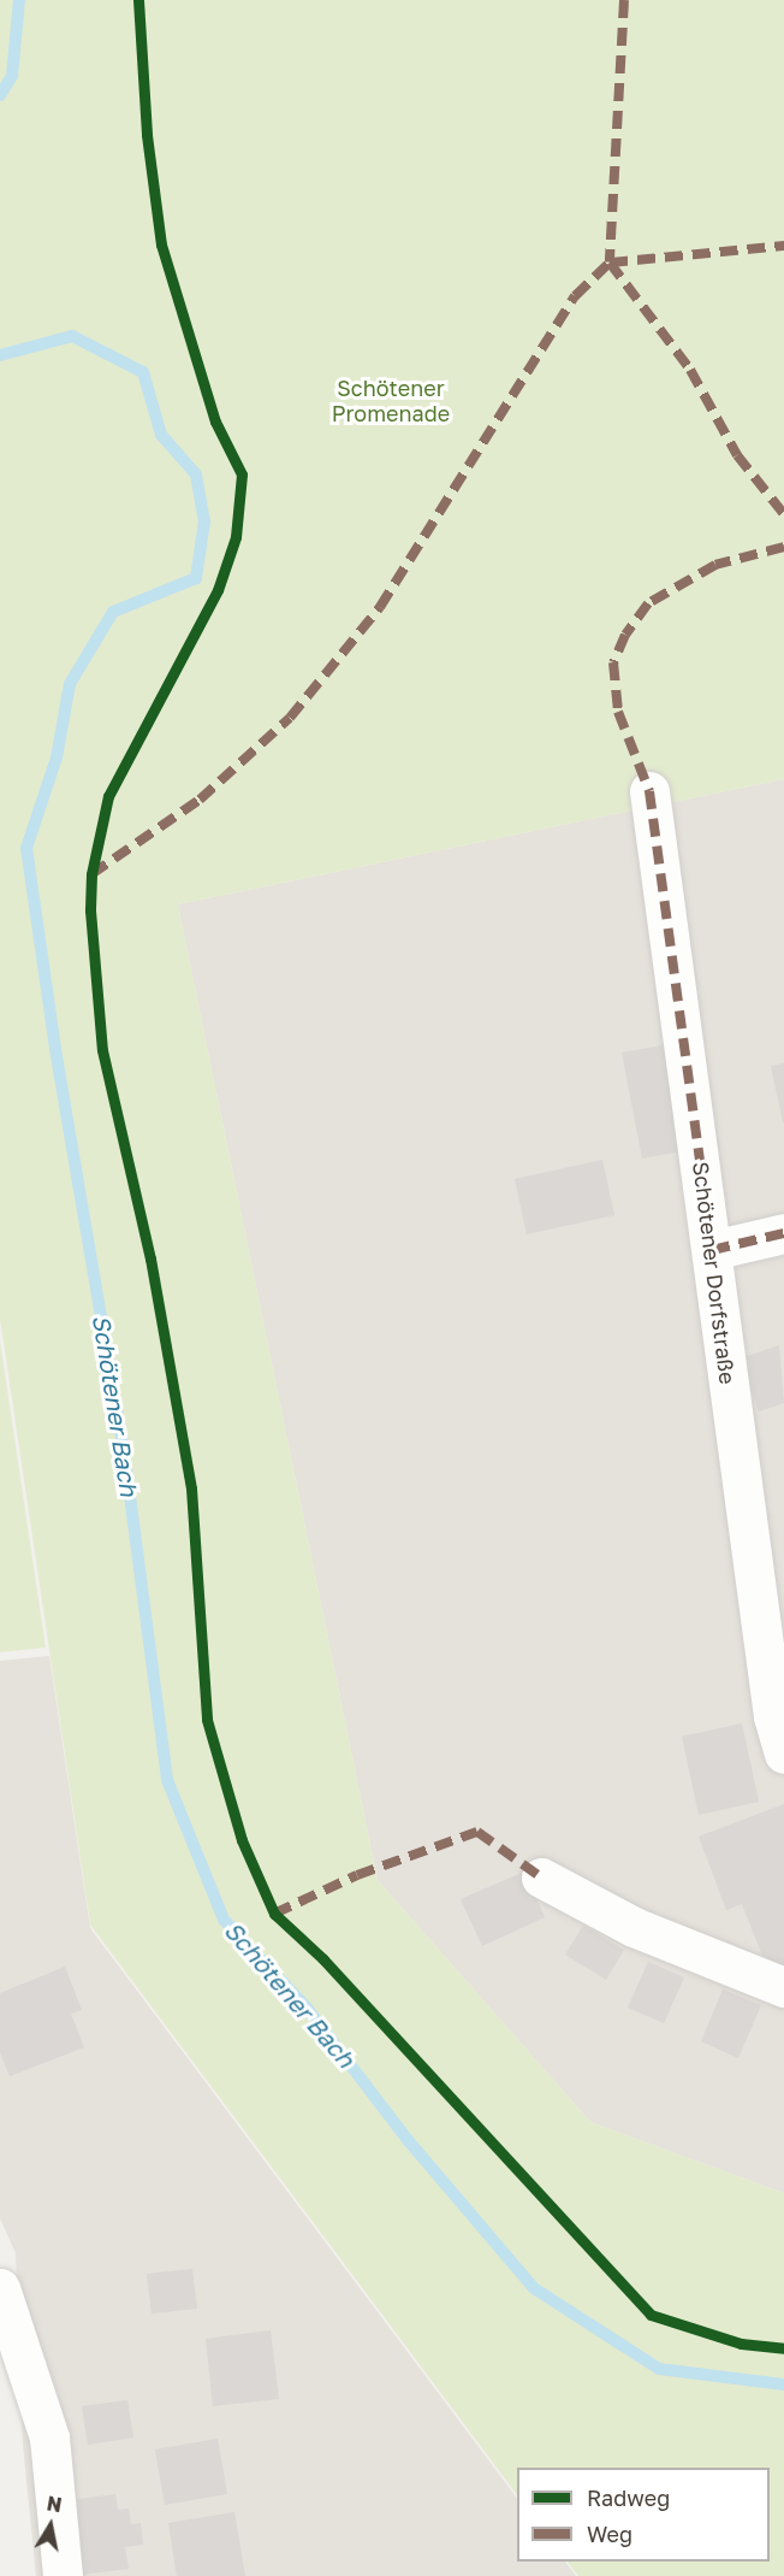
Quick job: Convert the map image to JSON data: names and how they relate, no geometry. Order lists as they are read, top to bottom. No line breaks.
{"streets":{"street":["Schötener Dorfstraße"]},"water":["Schötener Bach"],"parks":["Schötener Promenade"],"legend":["Radweg","Weg"],"north":"top"}
